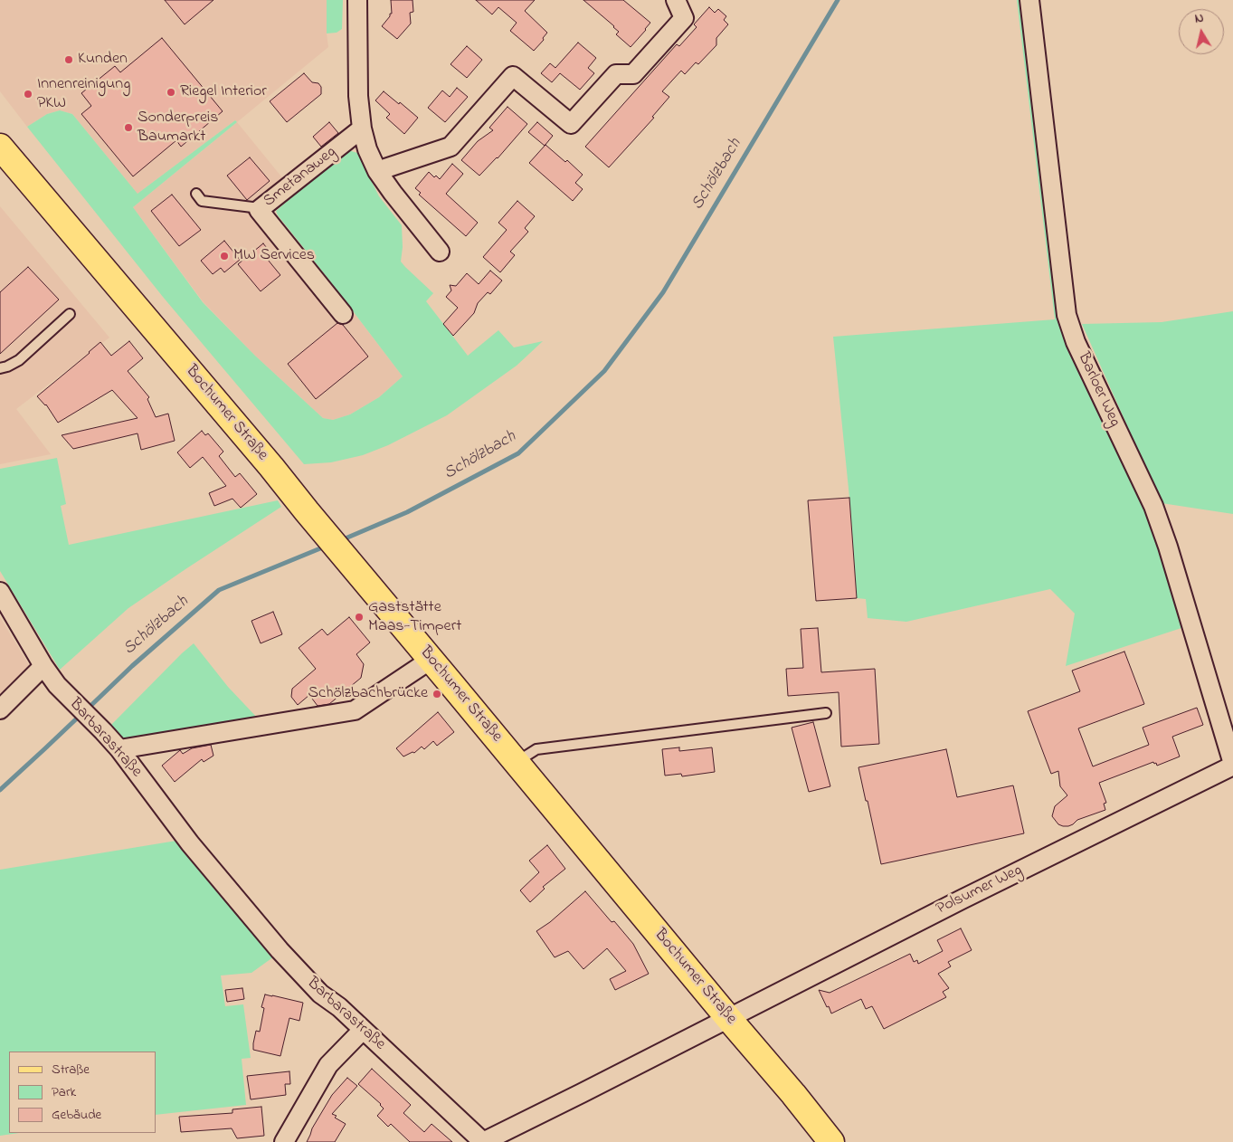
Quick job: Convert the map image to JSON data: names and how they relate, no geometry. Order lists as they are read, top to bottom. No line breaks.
{"streets":{"main road":["Bochumer Straße"],"street":["Smetanaweg","Barloer Weg","Barbarastraße","Polsumer Weg"]},"crossings":[["Barloer Weg","Polsumer Weg"],["Bochumer Straße","Barbarastraße"],["Bochumer Straße","Polsumer Weg"],["Barbarastraße","Polsumer Weg"]],"water":["Schölzbach"],"places":["Kunden","Riegel Interior","Innenreinigung PKW","Sonderpreis Baumarkt","MW Services","Gaststätte Maas-Timpert","Schölzbachbrücke"],"legend":["Straße","Park","Gebäude"],"north":"top"}
